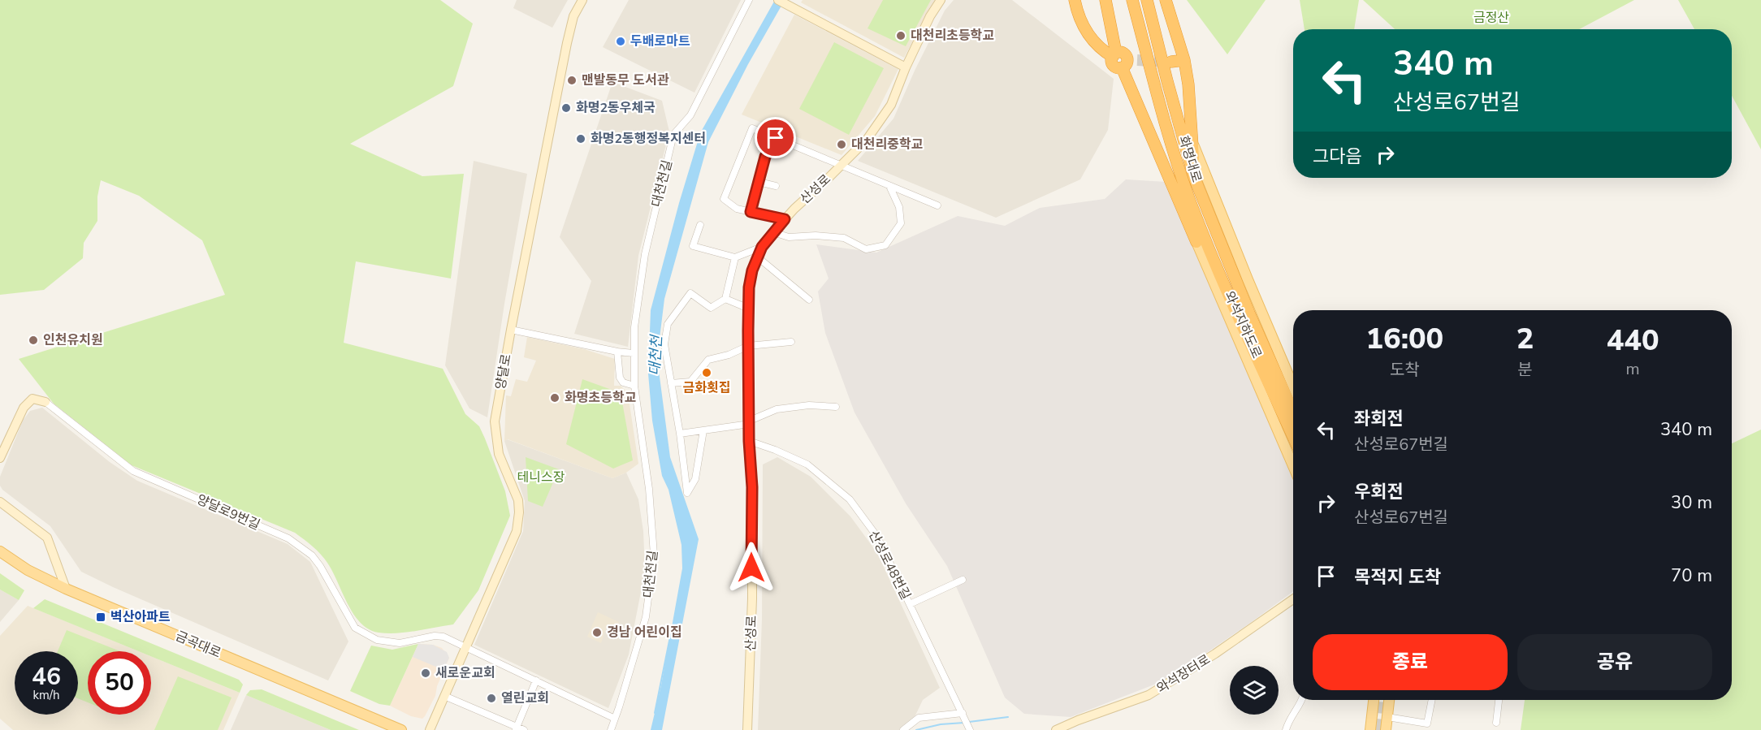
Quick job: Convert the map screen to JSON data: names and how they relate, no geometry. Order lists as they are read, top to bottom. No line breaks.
{"streets":{"highway":["화명대로","와석지하도로"],"main road":["산성로","양달로","양달로9번길","금곡대로","와석장터로"],"street":["대천천길","산성로48번길"]},"crossings":[["화명대로","와석지하도로"],["대천천길","양달로9번길"],["산성로","산성로48번길"],["양달로","양달로9번길"]],"water":["대천천"],"parks":["금정산","테니스장"],"places":{"other":["대천리초등학교","두배로마트","맨발동무 도서관","화명2동우체국","화명2동행정복지센터","대천리중학교","인천유치원","금화횟집","화명초등학교","경남 어린이집","새로운교회","열린교회"],"transit":["벽산아파트"]},"page":{"turn":["340 m","산성로67번길"],"then":"그다음","eta":["16:00","도착","2","분","440","m"],"list":[{"name":"좌회전","note":"산성로67번길","value":"340 m"},{"name":"우회전","note":"산성로67번길","value":"30 m"},{"name":"목적지 도착","value":"70 m"}],"buttons":["종료","공유"],"speed":"46 km/h","limit":"50"}}
